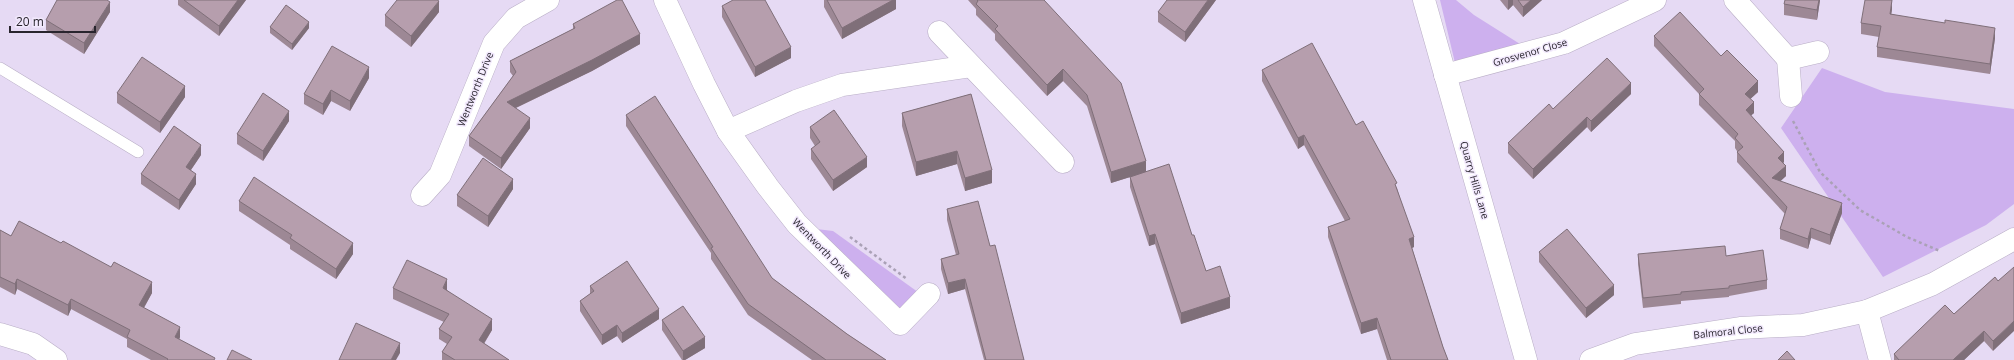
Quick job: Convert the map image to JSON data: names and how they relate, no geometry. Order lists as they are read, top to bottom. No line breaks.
{"streets":{"street":["Grosvenor Close","Wentworth Drive","Quarry Hills Lane","Balmoral Close"]},"crossings":[["Grosvenor Close","Quarry Hills Lane"]],"scale_bar":"20 m"}
